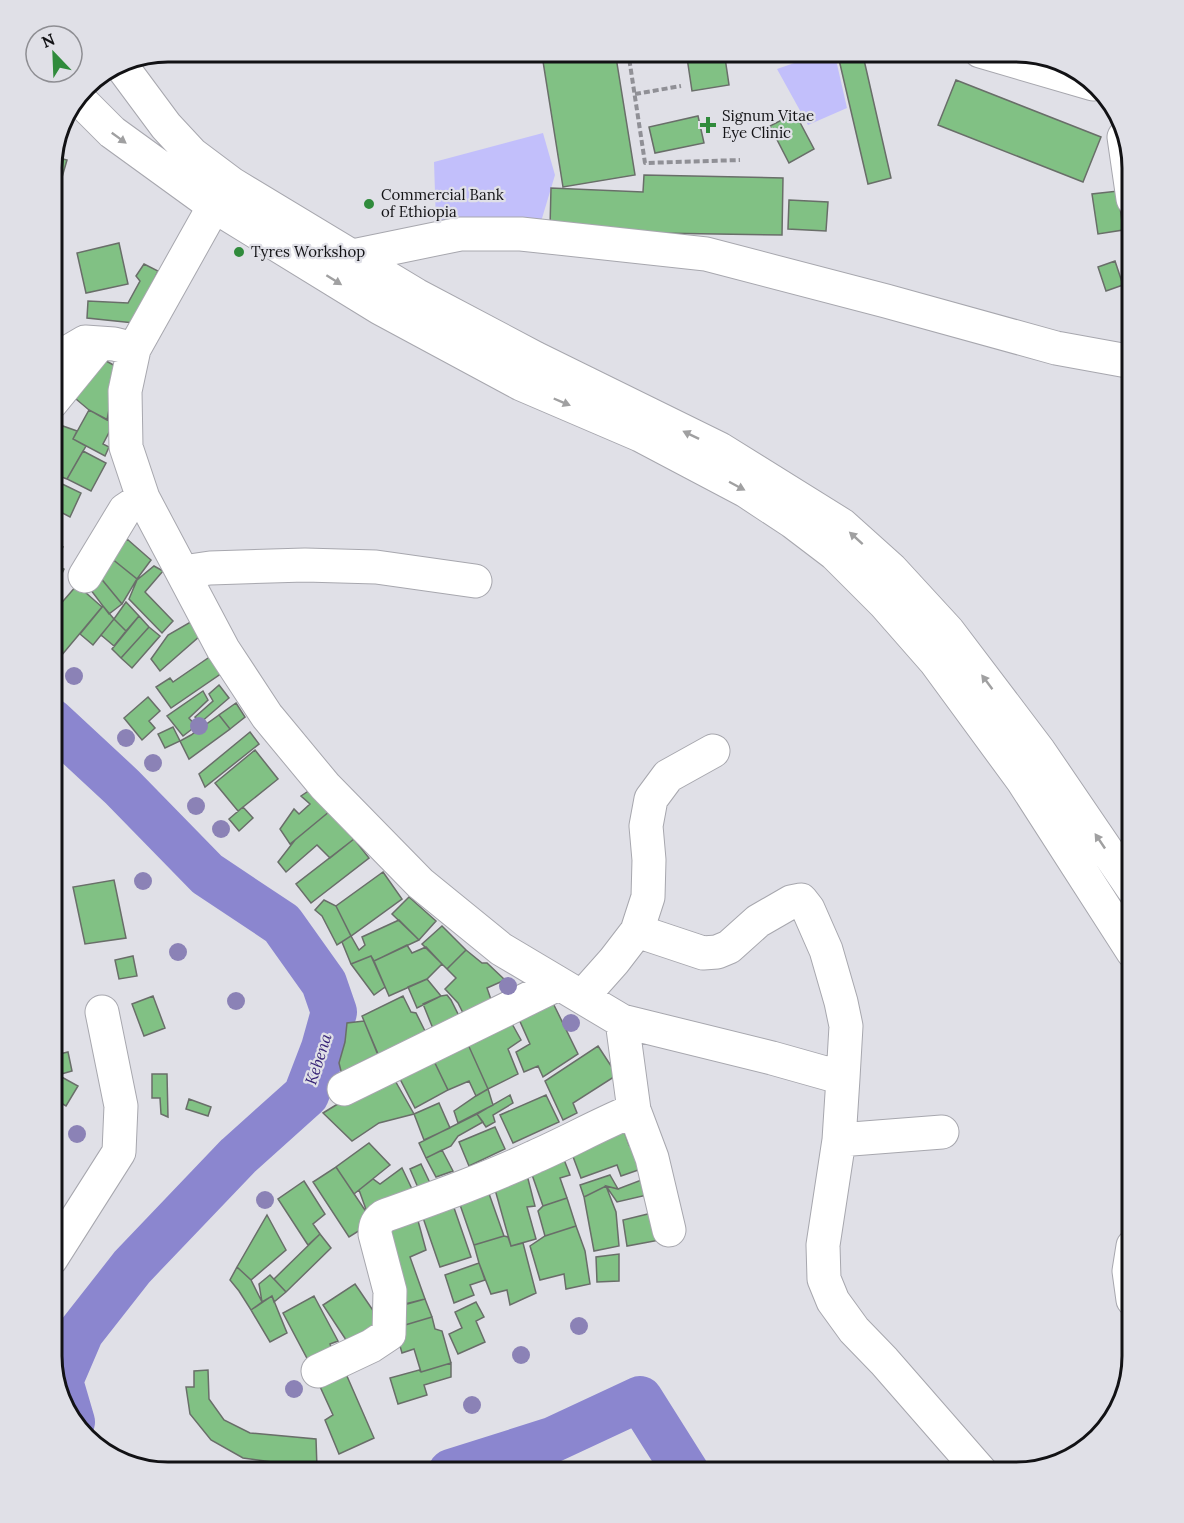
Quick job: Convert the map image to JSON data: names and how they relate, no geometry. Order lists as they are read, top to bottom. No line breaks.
{"water":["Kebena"],"places":{"health":["Signum Vitae Eye Clinic"],"other":["Commercial Bank of Ethiopia","Tyres Workshop"]},"north":"top left"}
